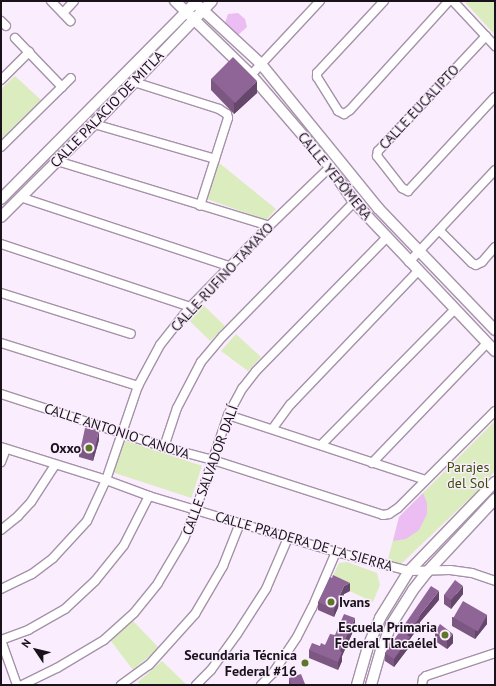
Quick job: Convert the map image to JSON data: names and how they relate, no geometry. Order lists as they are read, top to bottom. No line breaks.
{"streets":{"main road":["CALLE PALACIO DE MITLA","CALLE YEPÓMERA"],"street":["CALLE EUCALIPTO","CALLE RUFINO TAMAYO","CALLE ANTONIO CANOVA","CALLE SALVADOR DALÍ","CALLE PRADERA DE LA SIERRA"]},"crossings":[["CALLE PALACIO DE MITLA","CALLE YEPÓMERA"],["CALLE YEPÓMERA","CALLE RUFINO TAMAYO"],["CALLE YEPÓMERA","CALLE SALVADOR DALÍ"],["CALLE RUFINO TAMAYO","CALLE ANTONIO CANOVA"],["CALLE RUFINO TAMAYO","CALLE PRADERA DE LA SIERRA"],["CALLE ANTONIO CANOVA","CALLE SALVADOR DALÍ"],["CALLE SALVADOR DALÍ","CALLE PRADERA DE LA SIERRA"]],"parks":["Parajes del Sol"],"places":["Oxxo","Ivans","Escuela Primaria Federal Tlacaélel","Secundaria Técnica Federal #16"],"north":"top left"}
